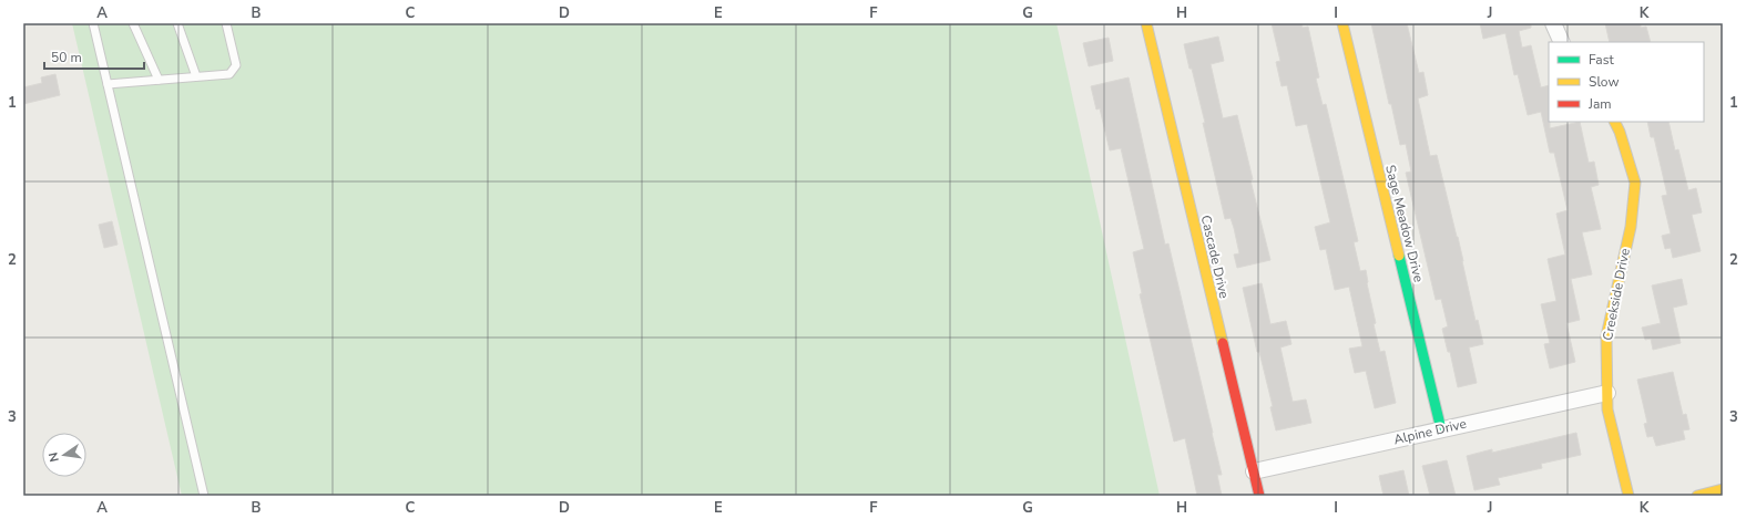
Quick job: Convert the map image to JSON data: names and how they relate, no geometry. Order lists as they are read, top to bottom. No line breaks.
{"streets":{"street":["Sage Meadow Drive","Cascade Drive","Creekside Drive","Alpine Drive"]},"crossings":[["Sage Meadow Drive","Alpine Drive"],["Cascade Drive","Alpine Drive"],["Creekside Drive","Alpine Drive"]],"legend":["Fast","Slow","Jam"],"scale_bar":"50 m","north":"left","grid":{"columns":["A","B","C","D","E","F","G","H","I","J","K"],"rows":["1","2","3"]}}
